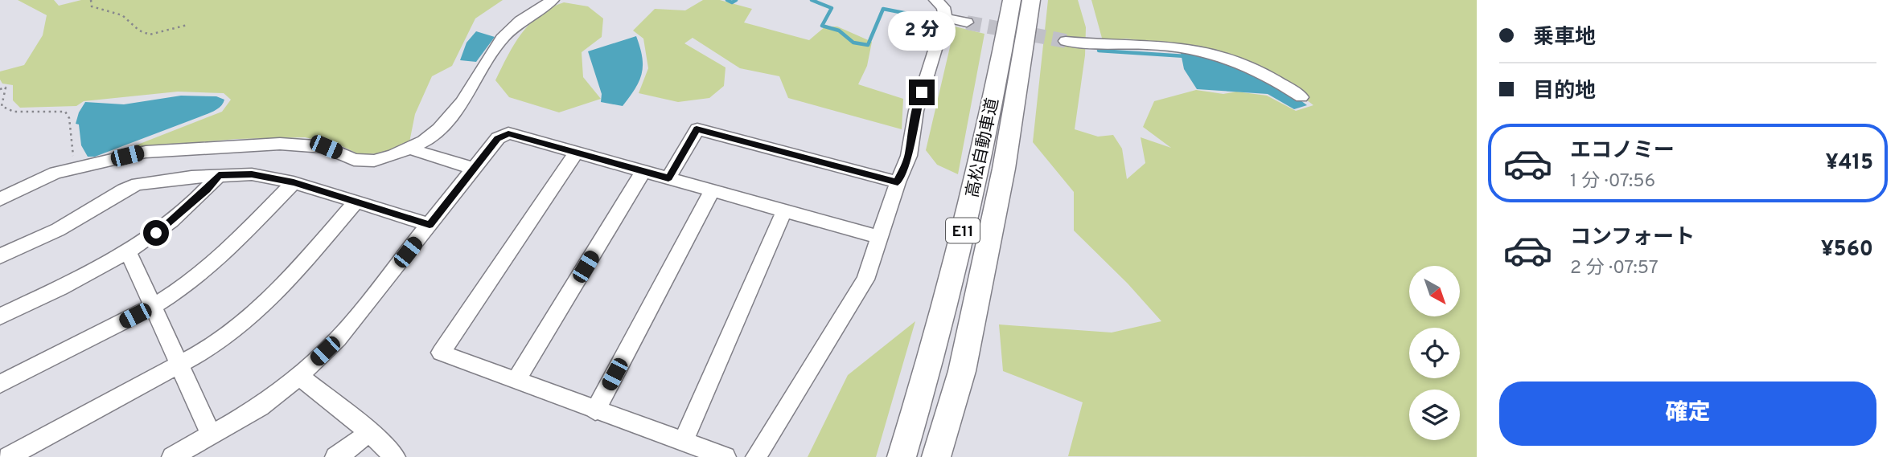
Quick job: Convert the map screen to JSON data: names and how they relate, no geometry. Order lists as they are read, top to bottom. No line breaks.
{"streets":{"highway":["高松自動車道","E11"]},"north":"bottom right","page":{"banner":["乗車地","目的地"],"bubble":"2 分","list":[{"name":"エコノミー","note":"1 分 · 07:56","value":"¥415"},{"name":"コンフォート","note":"2 分 · 07:57","value":"¥560"}],"buttons":"確定"}}
